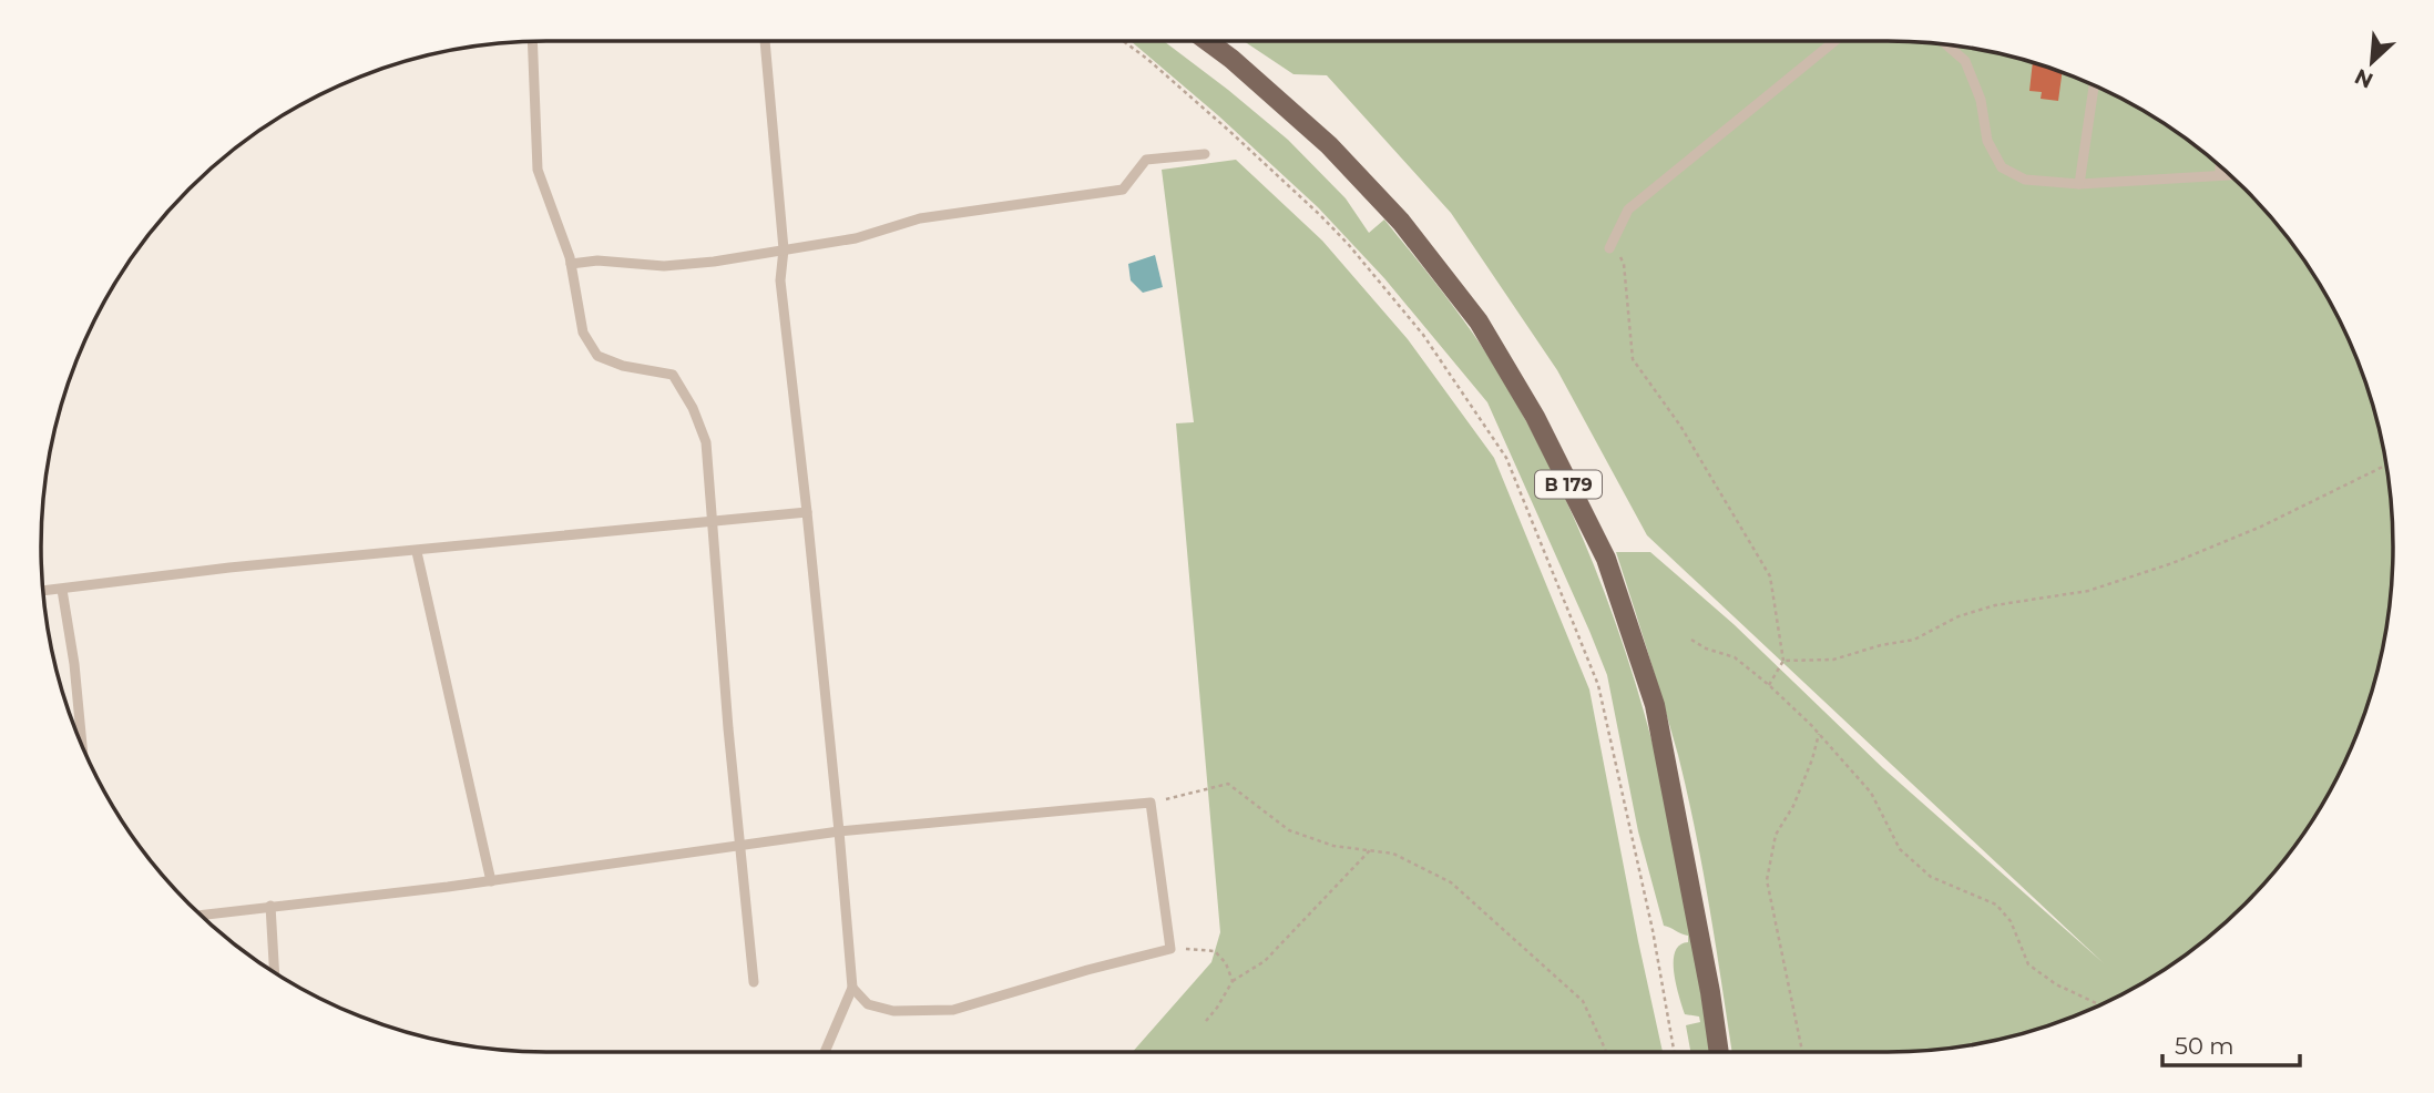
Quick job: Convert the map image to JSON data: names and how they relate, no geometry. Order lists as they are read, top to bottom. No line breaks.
{"streets":{"main road":["B 179"]},"scale_bar":"50 m","north":"bottom left"}
